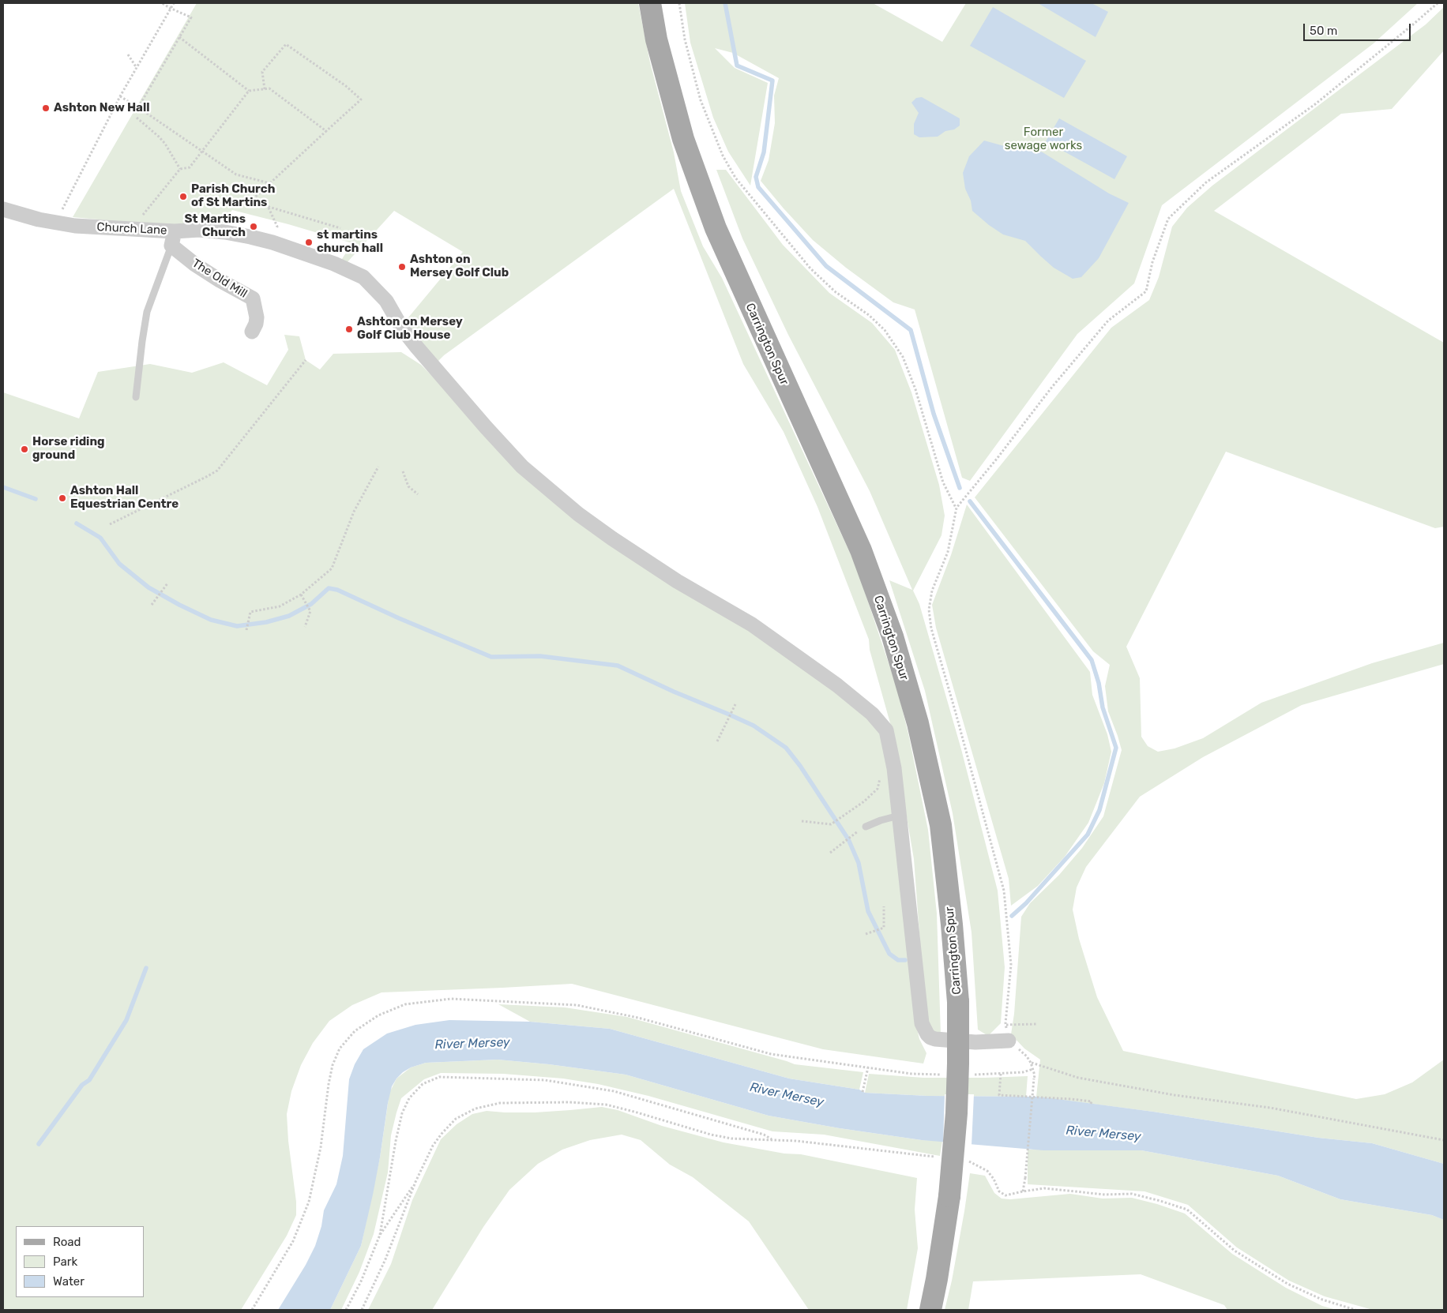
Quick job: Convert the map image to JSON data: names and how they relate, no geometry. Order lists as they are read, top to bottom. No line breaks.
{"streets":{"main road":["Carrington Spur"],"street":["Church Lane","The Old Mill"]},"crossings":[["Church Lane","The Old Mill"]],"water":["River Mersey"],"parks":["Former sewage works"],"places":["Ashton New Hall","Parish Church of St Martins","St Martins Church","st martins church hall","Ashton on Mersey Golf Club","Ashton on Mersey Golf Club House","Horse riding ground","Ashton Hall Equestrian Centre"],"legend":["Road","Park","Water"],"scale_bar":"50 m"}
